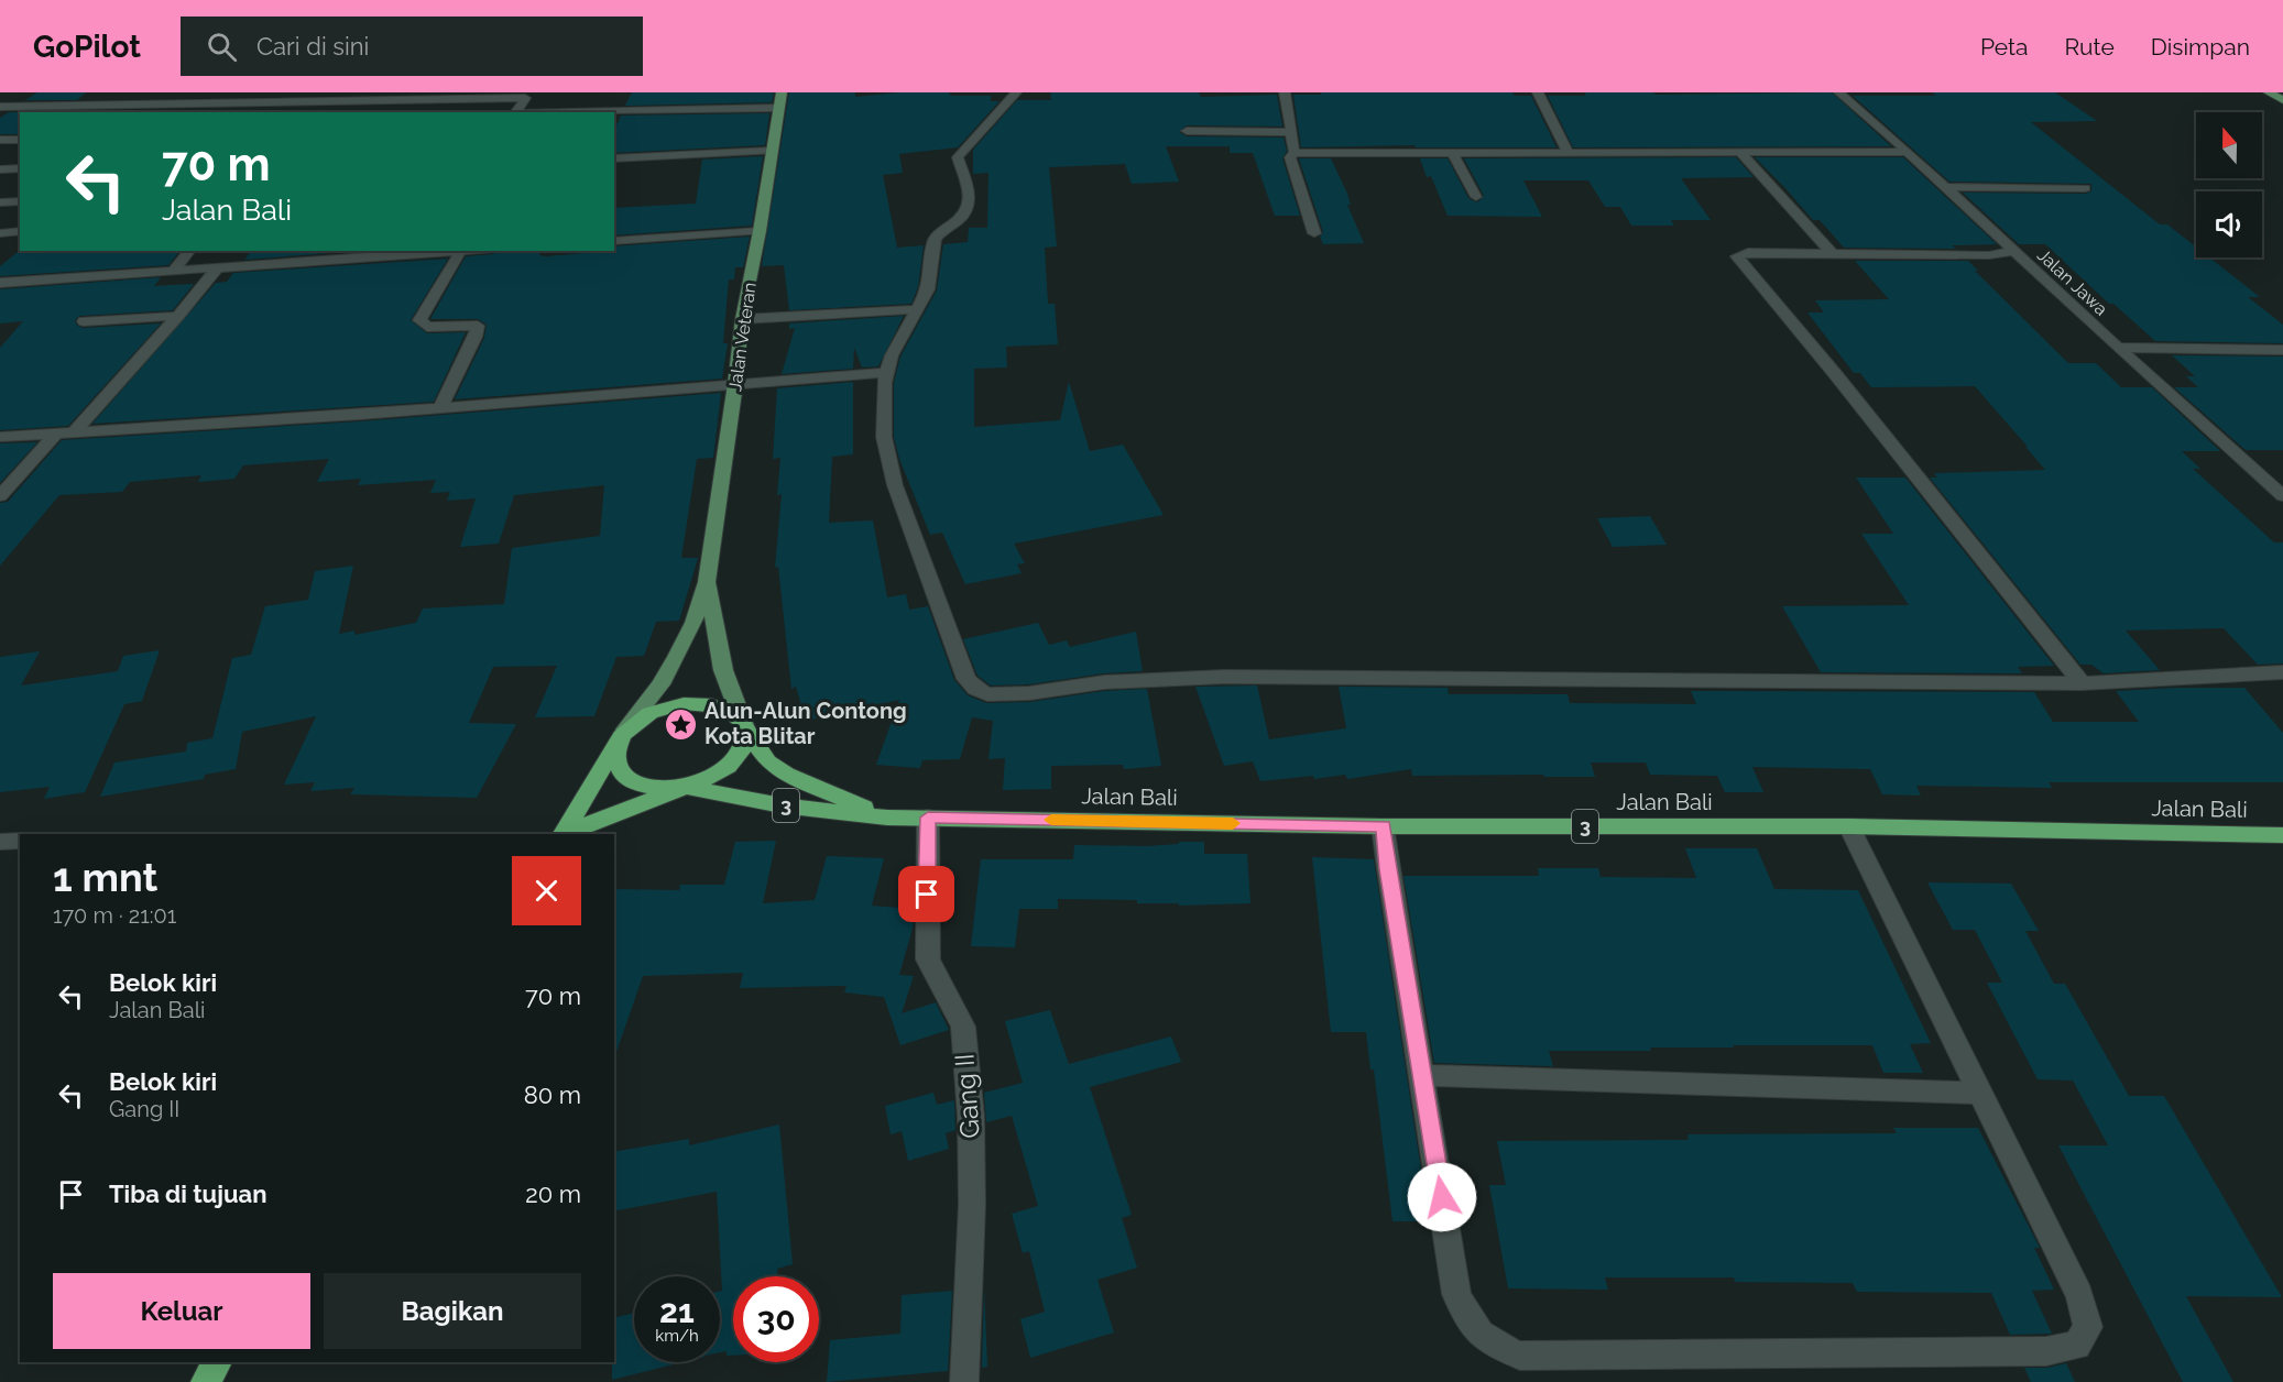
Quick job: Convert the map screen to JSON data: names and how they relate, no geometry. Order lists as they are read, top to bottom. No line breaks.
{"streets":{"highway":["Jalan Bali","3"],"main road":["Jalan Veteran"],"street":["Jalan Jawa","Gang II"]},"crossings":[["Jalan Veteran","3"],["Jalan Bali","3"],["Jalan Bali","Gang II"]],"places":{"place":["Alun-Alun Contong Kota Blitar"]},"north":"top","page":{"header":"GoPilot","search":"Cari di sini","nav":["Peta","Rute","Disimpan"],"turn":["70 m","Jalan Bali"],"heading":["1 mnt","170 m · 21:01"],"list":[{"name":"Belok kiri","note":"Jalan Bali","value":"70 m"},{"name":"Belok kiri","note":"Gang II","value":"80 m"},{"name":"Tiba di tujuan","value":"20 m"}],"buttons":["Keluar","Bagikan"],"speed":"21 km/h","limit":"30"}}
